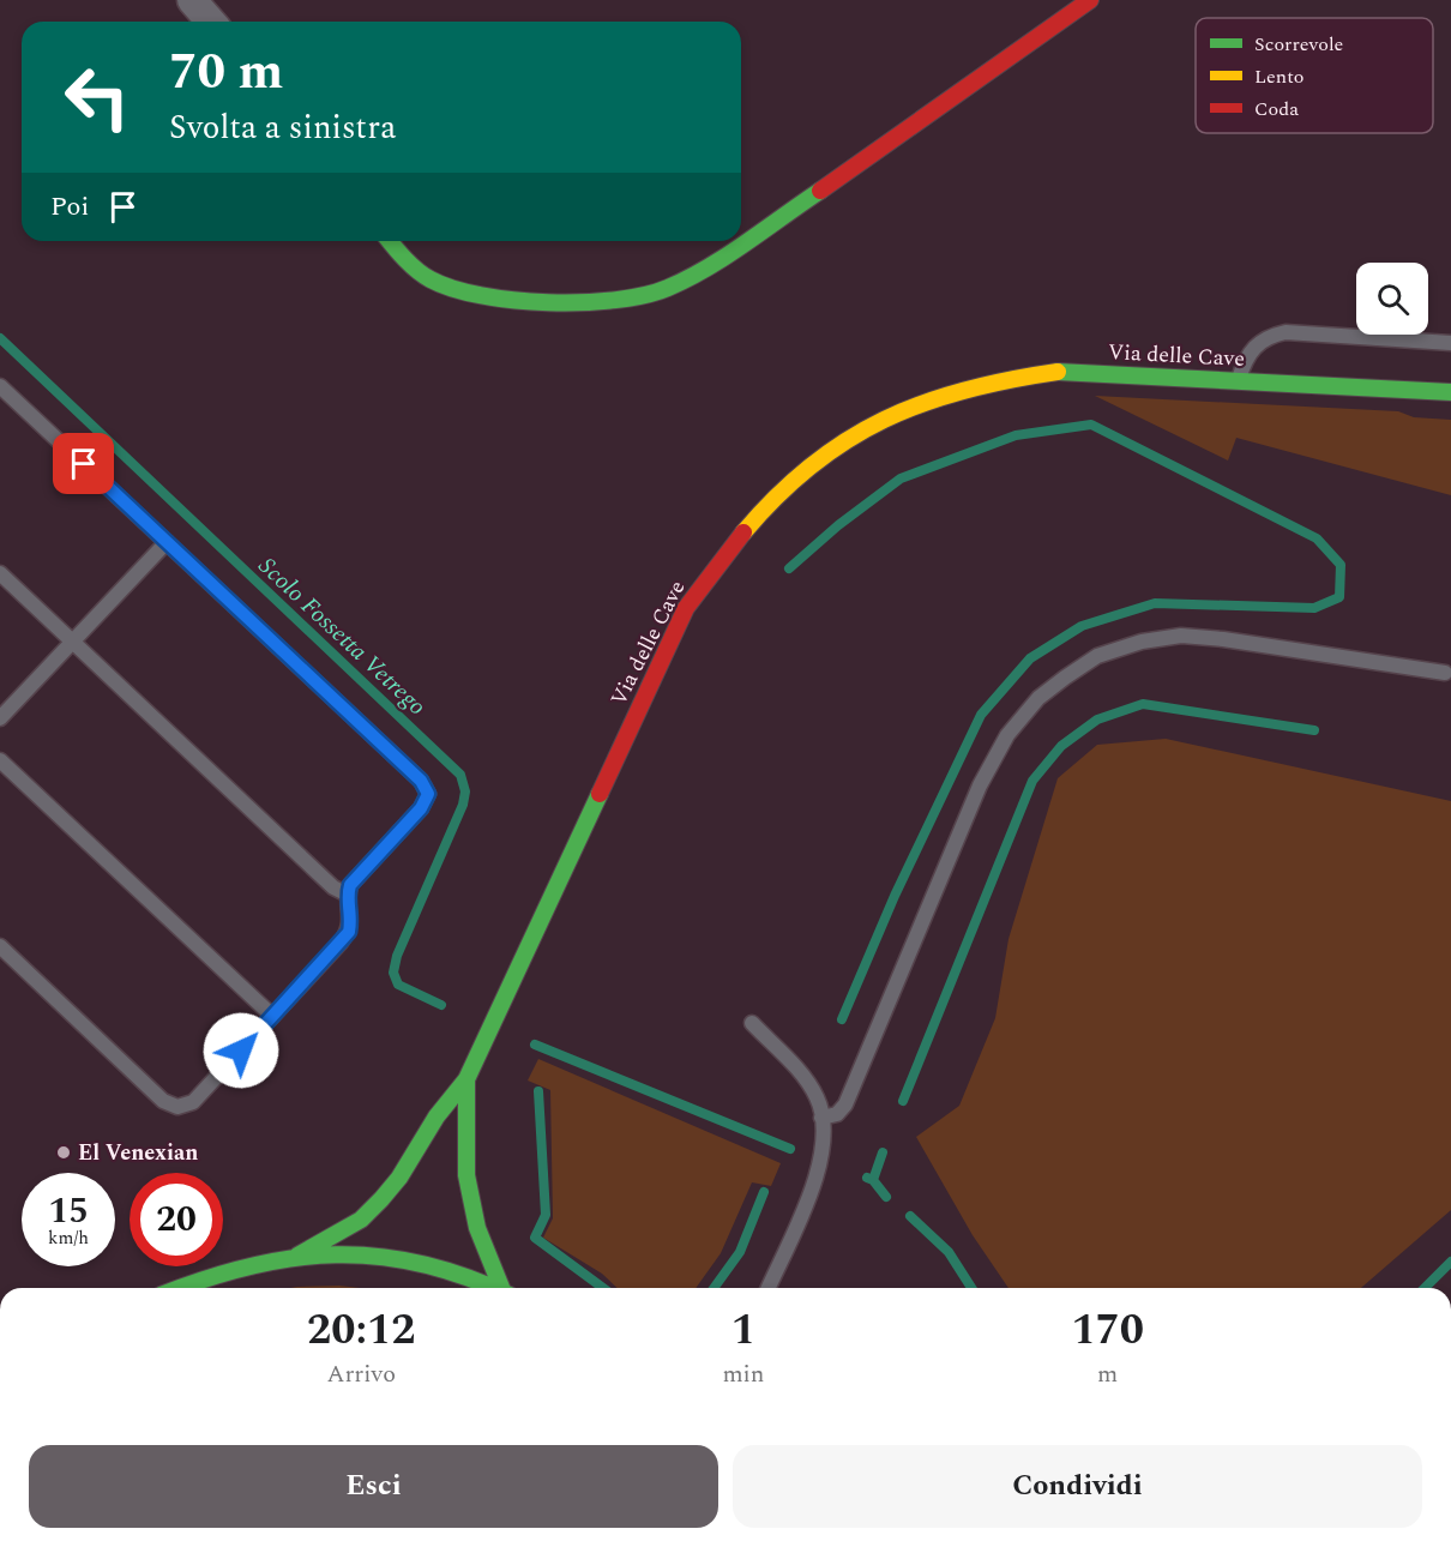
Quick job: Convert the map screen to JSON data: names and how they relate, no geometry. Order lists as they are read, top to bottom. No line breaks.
{"streets":{"main road":["Via delle Cave"]},"water":["Scolo Fossetta Vetrego"],"places":["El Venexian"],"legend":["Scorrevole","Lento","Coda"],"page":{"turn":["70 m","Svolta a sinistra"],"then":"Poi","speed":"15 km/h","limit":"20","eta":["20:12","Arrivo","1","min","170","m"],"buttons":["Esci","Condividi"]}}
